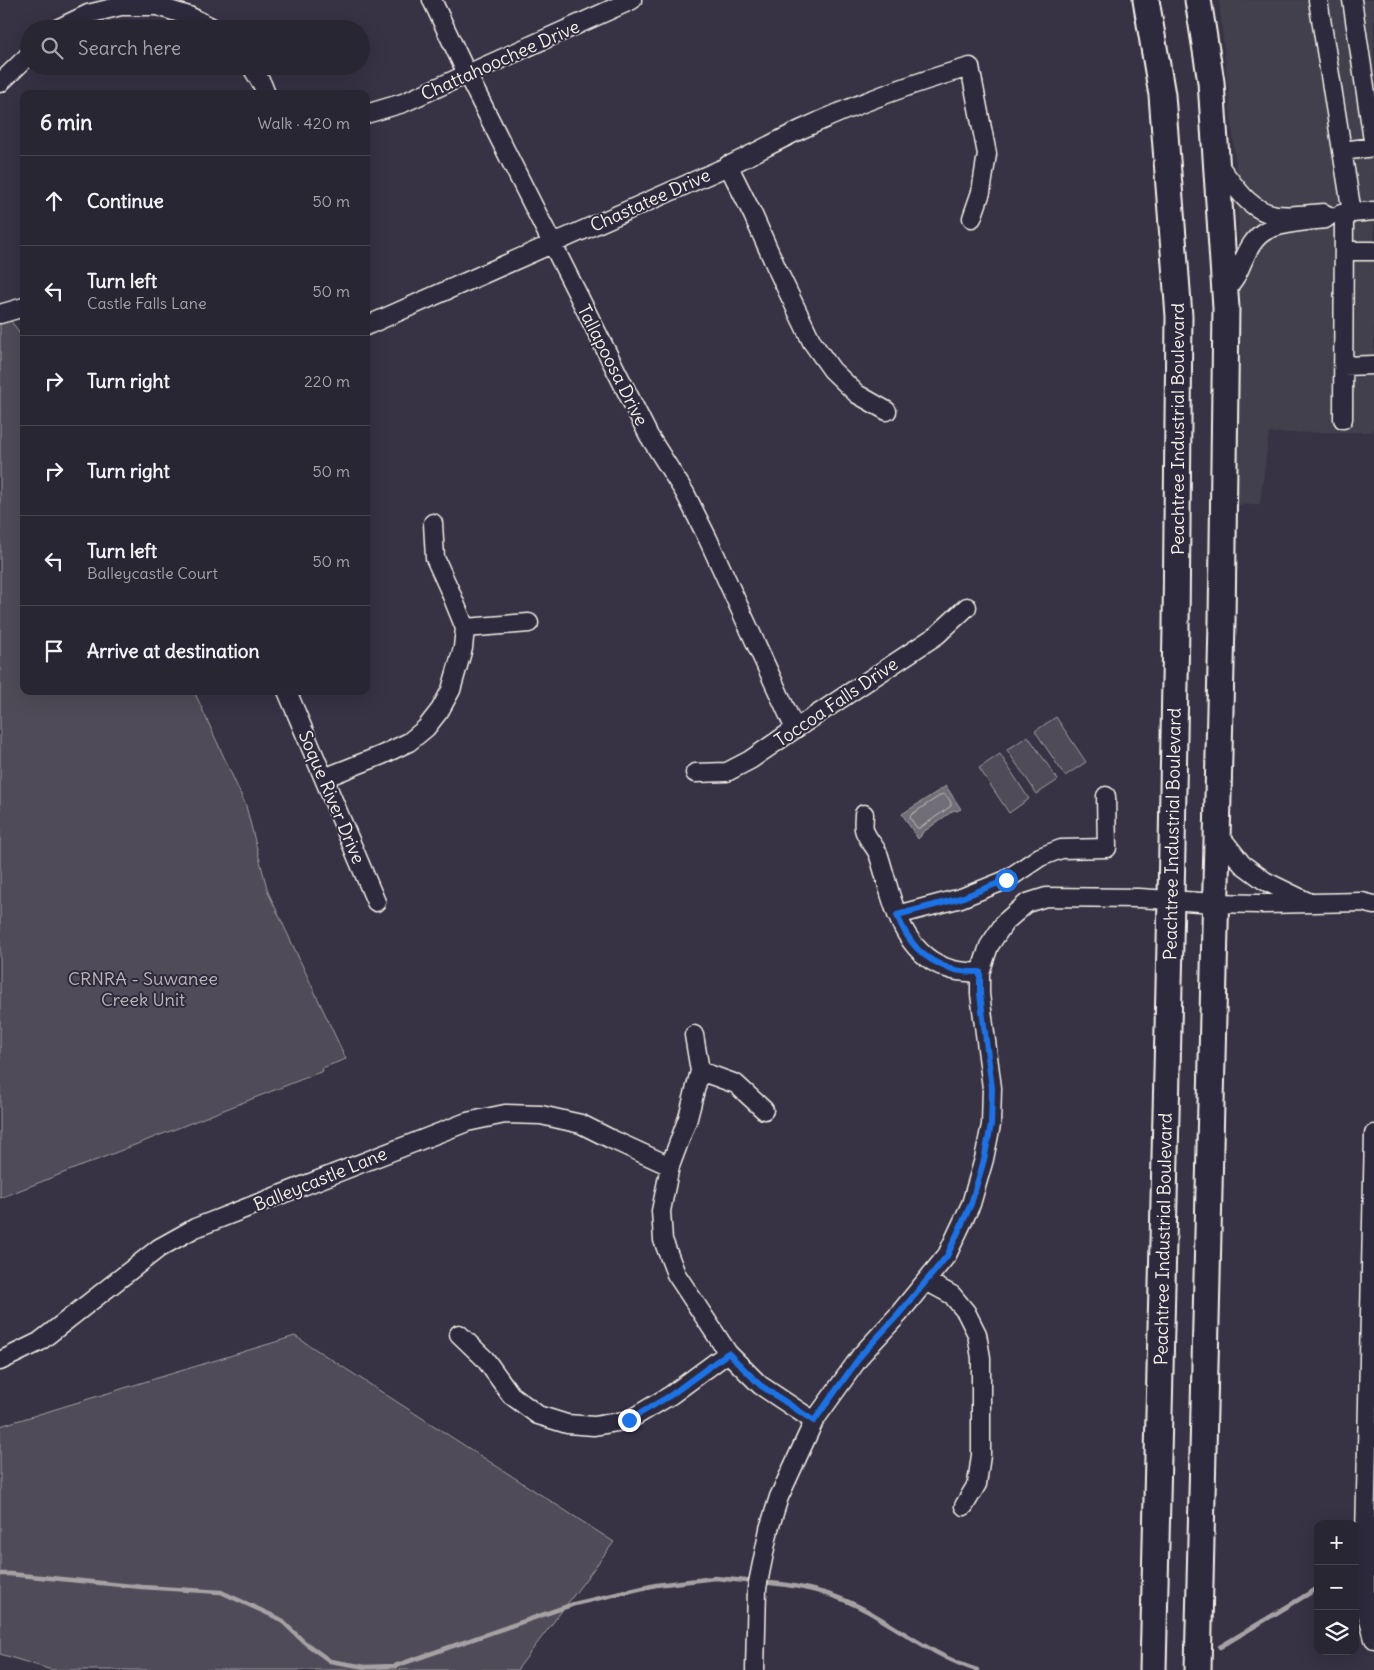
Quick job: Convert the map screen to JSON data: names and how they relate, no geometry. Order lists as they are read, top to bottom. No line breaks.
{"streets":{"highway":["Peachtree Industrial Boulevard"],"street":["Chattahoochee Drive","Chastatee Drive","Tallapoosa Drive","Toccoa Falls Drive","Soque River Drive","Balleycastle Lane"]},"crossings":[["Chattahoochee Drive","Tallapoosa Drive"],["Chastatee Drive","Tallapoosa Drive"],["Tallapoosa Drive","Toccoa Falls Drive"]],"parks":["CRNRA - Suwanee Creek Unit"],"page":{"search":"Search here","heading":["6 min","Walk · 420 m"],"list":[["Continue","50 m"],["Turn left","Castle Falls Lane","50 m"],["Turn right","220 m"],["Turn right","50 m"],["Turn left","Balleycastle Court","50 m"],"Arrive at destination"],"map_buttons":["+","−"]}}
